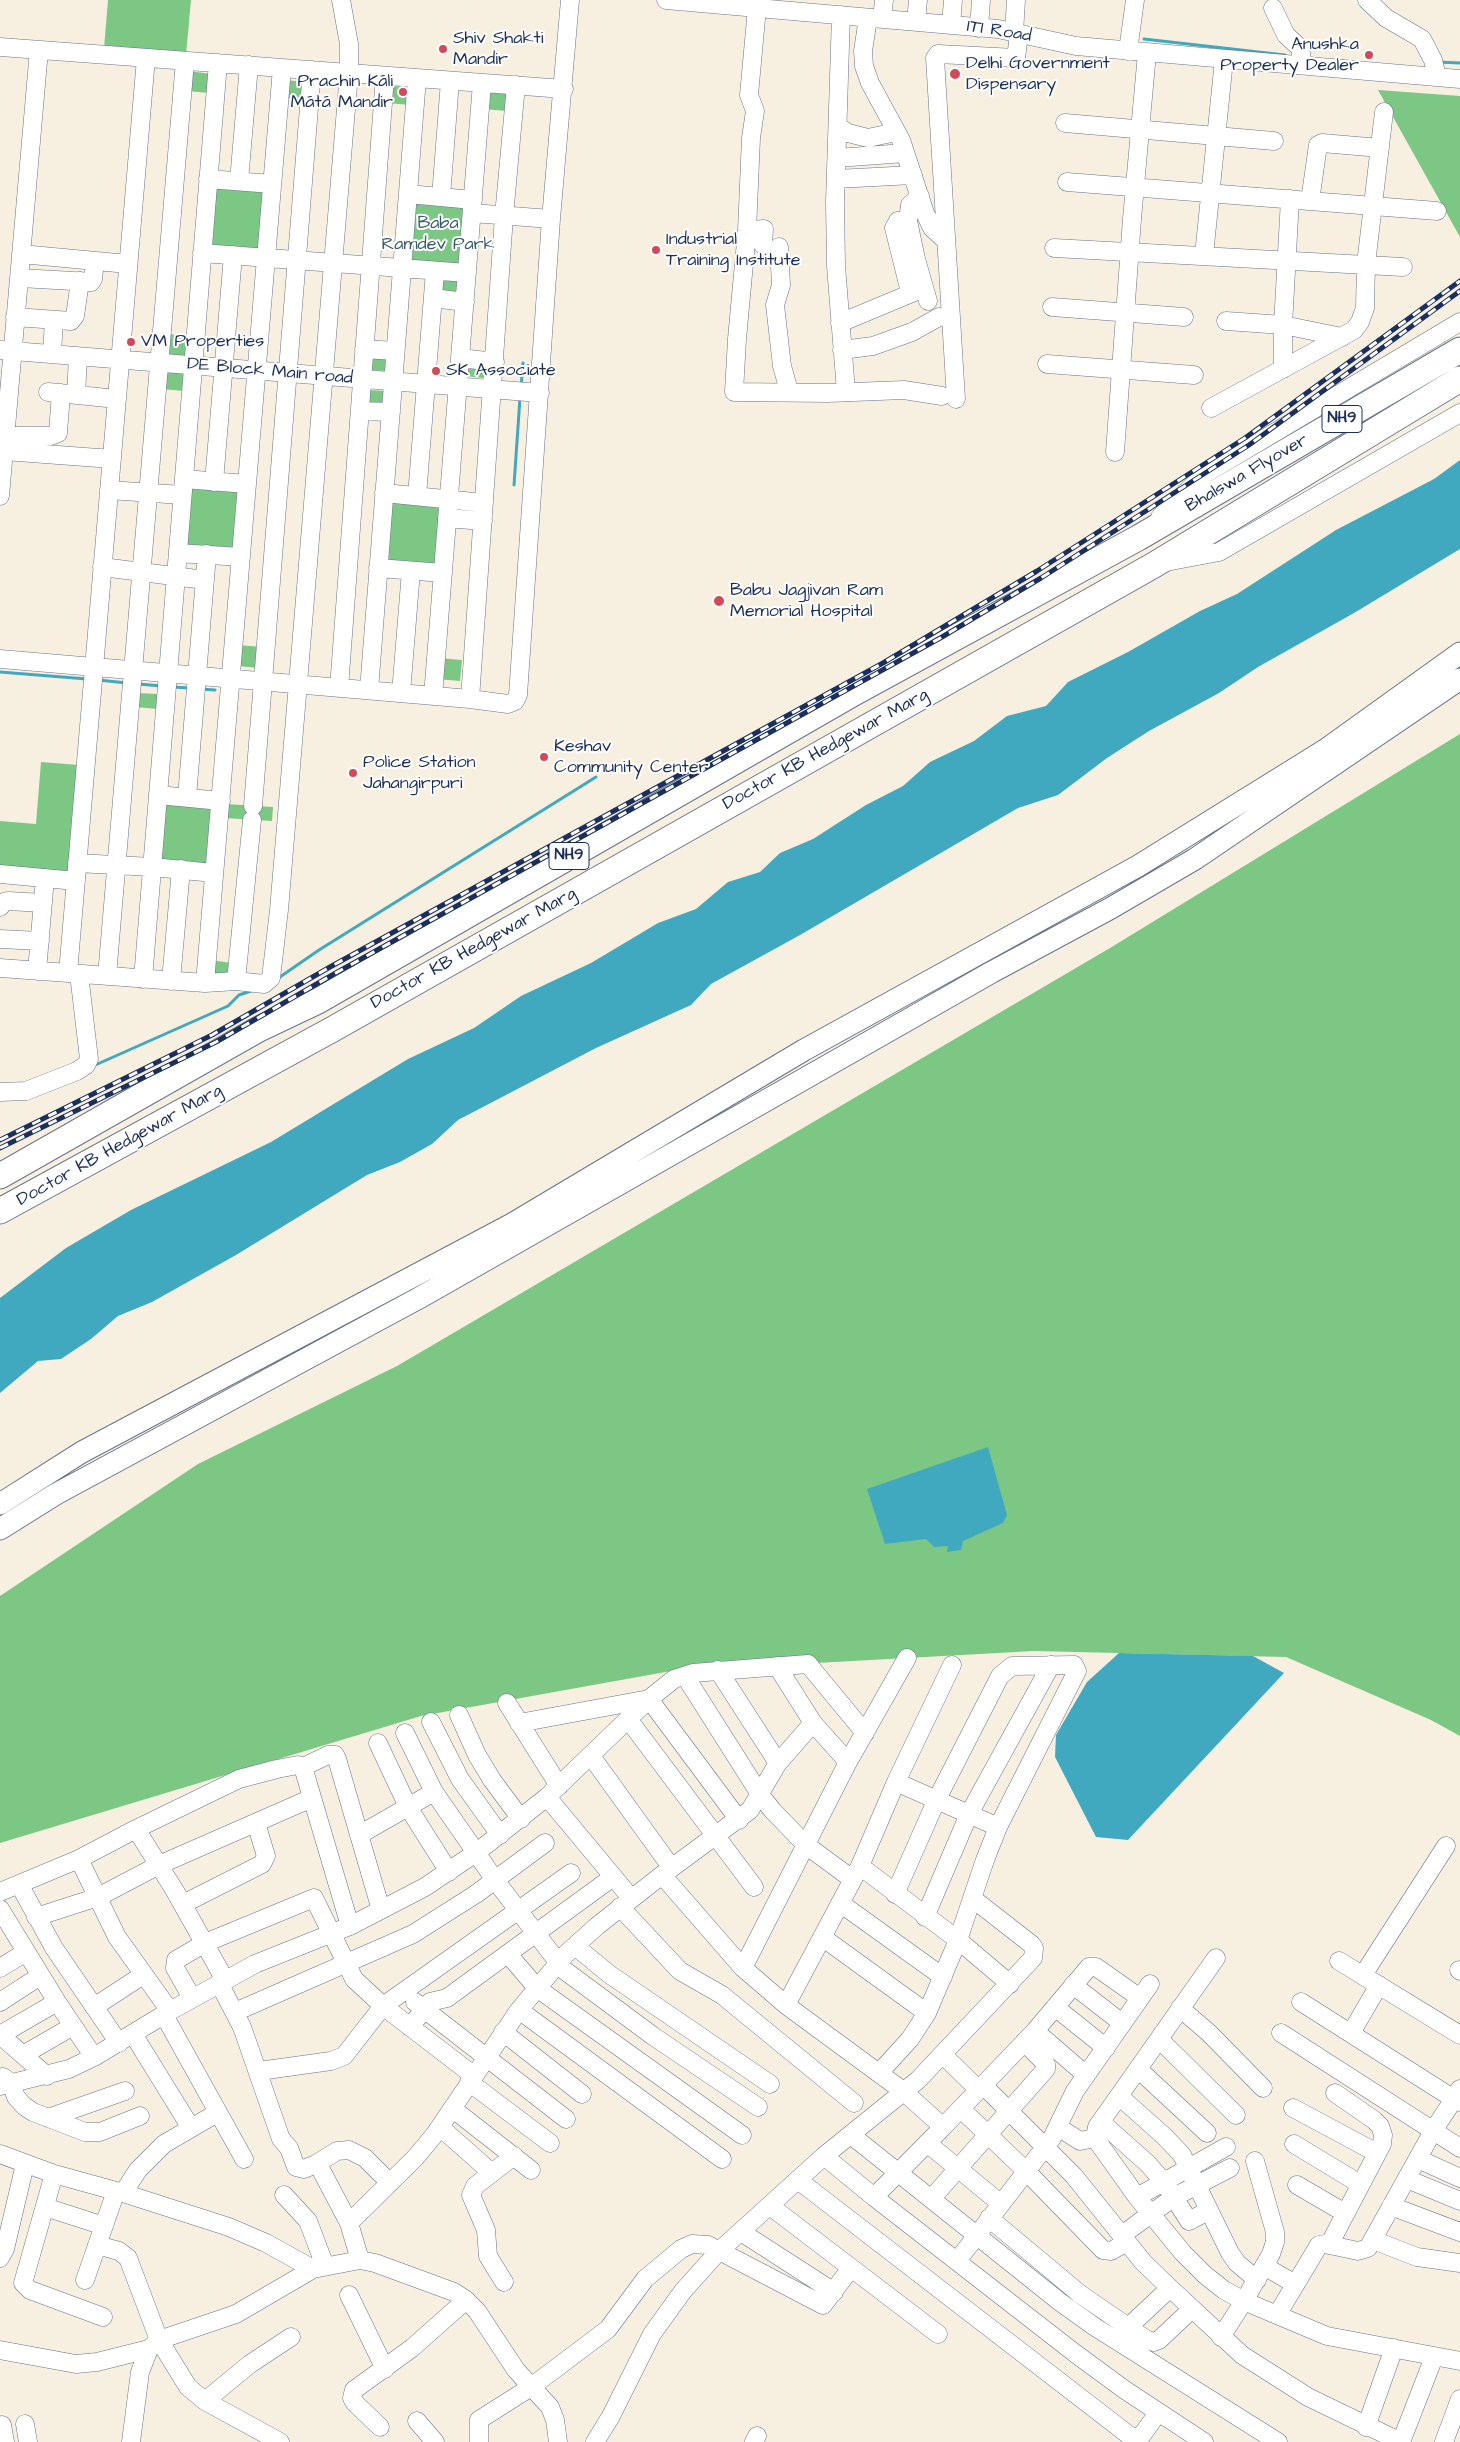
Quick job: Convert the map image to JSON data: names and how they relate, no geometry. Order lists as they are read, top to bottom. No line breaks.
{"streets":{"highway":["NH9","Bhalswa Flyover","Doctor KB Hedgewar Marg"],"street":["ITI Road","DE Block Main road"]},"crossings":[["Bhalswa Flyover","Doctor KB Hedgewar Marg"]],"parks":["Baba Ramdev Park"],"places":["Shiv Shakti Mandir","Anushka Property Dealer","Delhi Government Dispensary","Prachin Kāli Mātā Mandir","Industrial Training Institute","VM Properties","SK Associate","Babu Jagjivan Ram Memorial Hospital","Keshav Community Center","Police Station Jahangirpuri"]}
